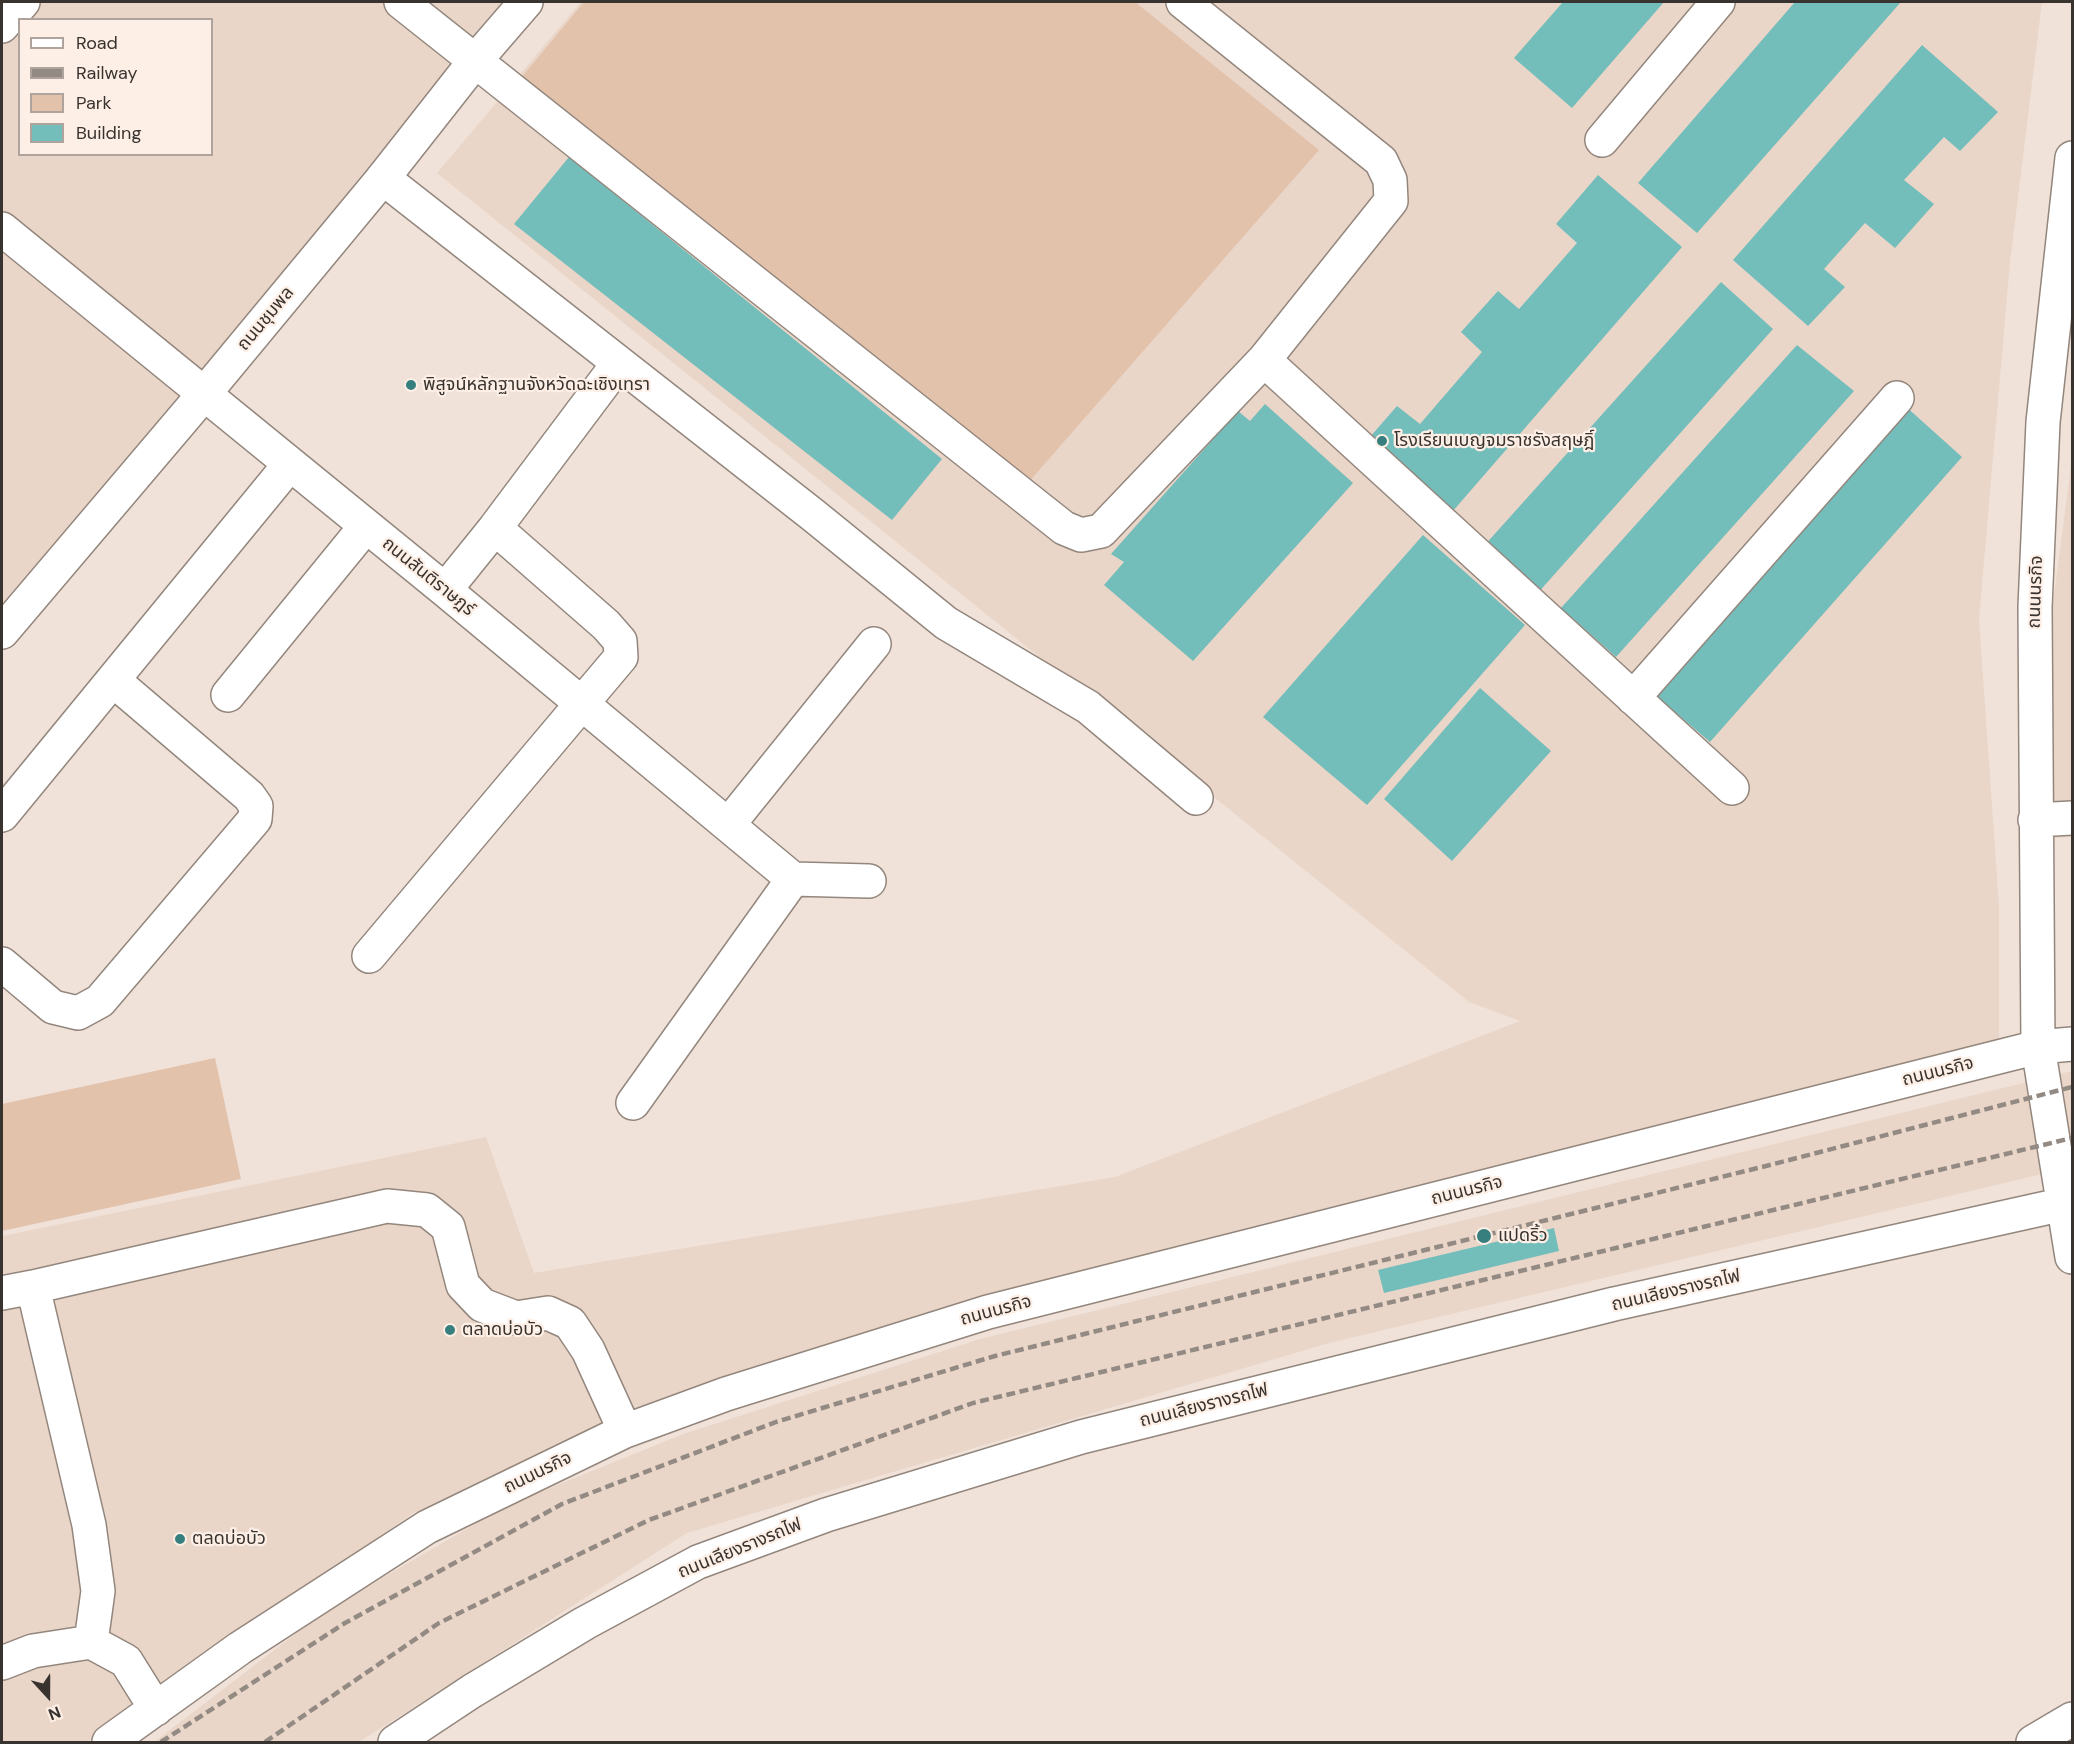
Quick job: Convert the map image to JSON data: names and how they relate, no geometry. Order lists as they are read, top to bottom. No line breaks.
{"streets":{"street":["ถนนชุมพล","ถนนสันติราษฎร์","ถนนนรกิจ","ถนนเลียงรางรถไฟ"]},"crossings":[["ถนนชุมพล","ถนนสันติราษฎร์"]],"places":["พิสูจน์หลักฐานจังหวัดฉะเชิงเทรา","โรงเรียนเบญจมราชรังสฤษฎิ์","แปดริ้ว","ตลาดบ่อบัว","ตลดบ่อบัว"],"legend":["Road","Railway","Park","Building"],"north":"bottom"}
